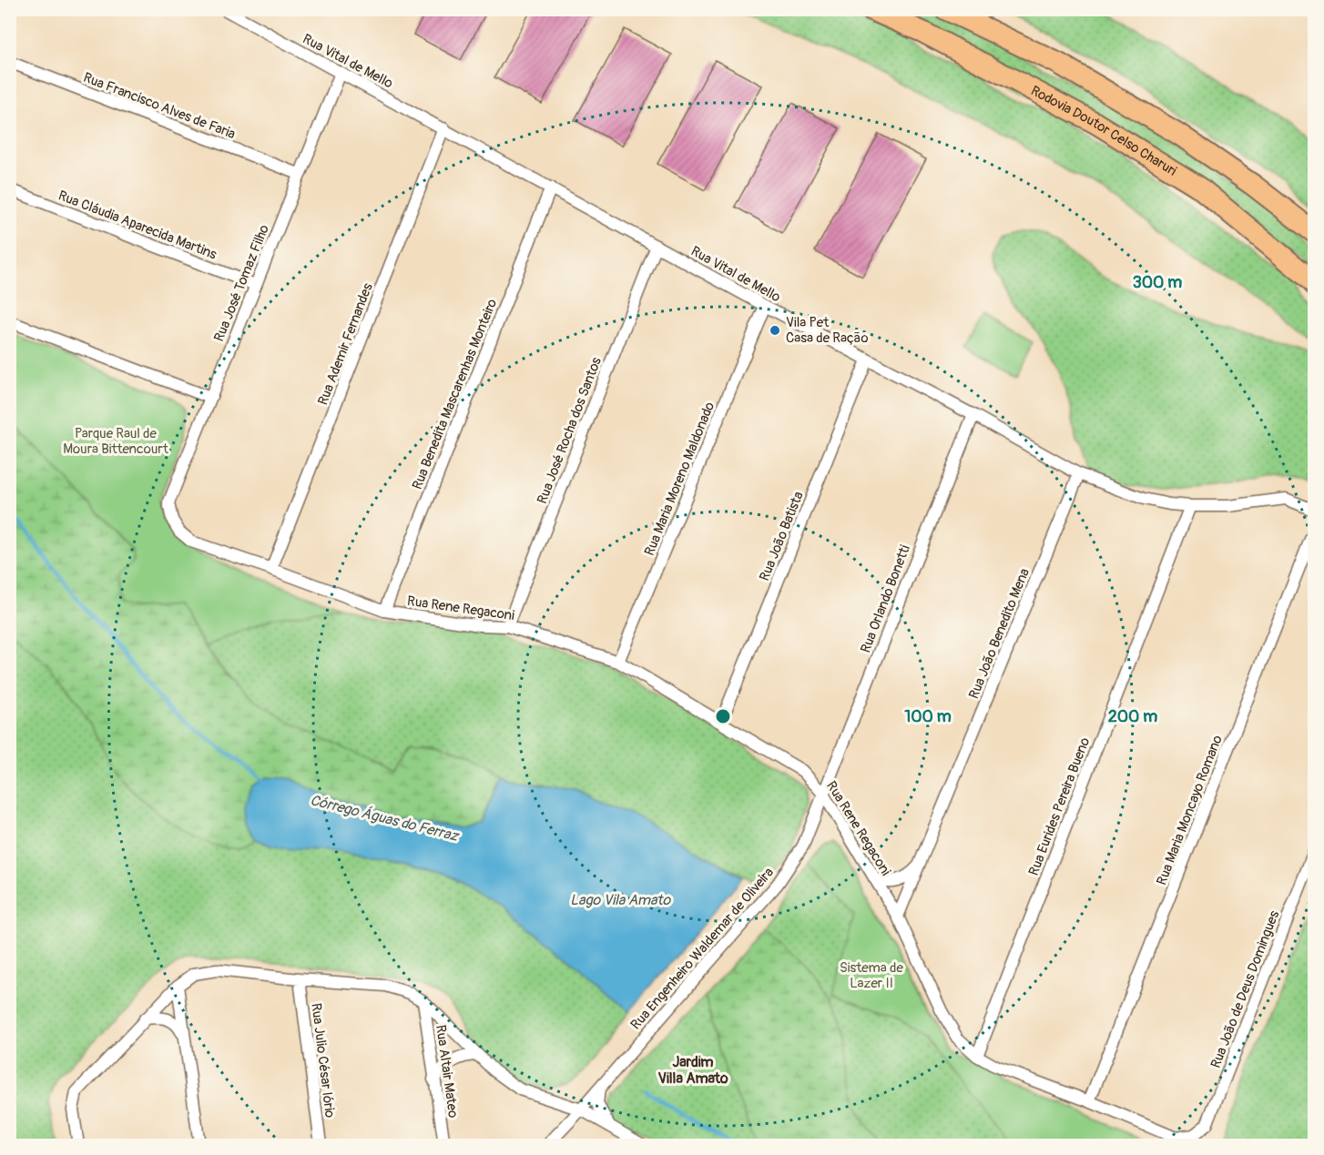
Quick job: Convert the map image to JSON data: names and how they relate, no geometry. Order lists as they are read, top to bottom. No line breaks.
{"streets":{"highway":["Rodovia Doutor Celso Charuri"],"street":["Rua Vital de Mello","Rua Francisco Alves de Faria","Rua Cláudia Aparecida Martins","Rua José Tomaz Filho","Rua Ademir Fernandes","Rua Benedita Mascarenhas Monteiro","Rua José Rocha dos Santos","Rua Maria Moreno Maldonado","Rua João Batista","Rua Orlando Bonetti","Rua Rene Regaconi","Rua João Benedito Mena","Rua Eurides Pereira Bueno","Rua Maria Moncayo Romano","Rua Engenheiro Waldemar de Oliveira","Rua João de Deus Domingues","Rua Julio César Iório","Rua Altair Mateo"]},"crossings":[["Rua Vital de Mello","Rua José Tomaz Filho"],["Rua Vital de Mello","Rua Ademir Fernandes"],["Rua Vital de Mello","Rua Benedita Mascarenhas Monteiro"],["Rua Vital de Mello","Rua José Rocha dos Santos"],["Rua Vital de Mello","Rua Maria Moreno Maldonado"],["Rua Vital de Mello","Rua João Batista"],["Rua Vital de Mello","Rua Orlando Bonetti"],["Rua Vital de Mello","Rua João Benedito Mena"],["Rua Vital de Mello","Rua Eurides Pereira Bueno"],["Rua Francisco Alves de Faria","Rua José Tomaz Filho"],["Rua Cláudia Aparecida Martins","Rua José Tomaz Filho"],["Rua José Tomaz Filho","Rua Rene Regaconi"],["Rua Ademir Fernandes","Rua Rene Regaconi"],["Rua Benedita Mascarenhas Monteiro","Rua Rene Regaconi"],["Rua José Rocha dos Santos","Rua Rene Regaconi"],["Rua Maria Moreno Maldonado","Rua Rene Regaconi"],["Rua João Batista","Rua Rene Regaconi"],["Rua Orlando Bonetti","Rua Rene Regaconi"],["Rua Orlando Bonetti","Rua Engenheiro Waldemar de Oliveira"],["Rua Rene Regaconi","Rua João Benedito Mena"],["Rua Rene Regaconi","Rua Eurides Pereira Bueno"],["Rua Rene Regaconi","Rua Maria Moncayo Romano"],["Rua Rene Regaconi","Rua Engenheiro Waldemar de Oliveira"],["Rua Rene Regaconi","Rua João de Deus Domingues"]],"districts":["Jardim Villa Amato"],"water":["Córrego Águas do Ferraz","Lago Vila Amato"],"parks":["Parque Raul de Moura Bittencourt","Sistema de Lazer II"],"places":["Vila Pet Casa de Ração"],"rings":["300 m","100 m","200 m"]}
